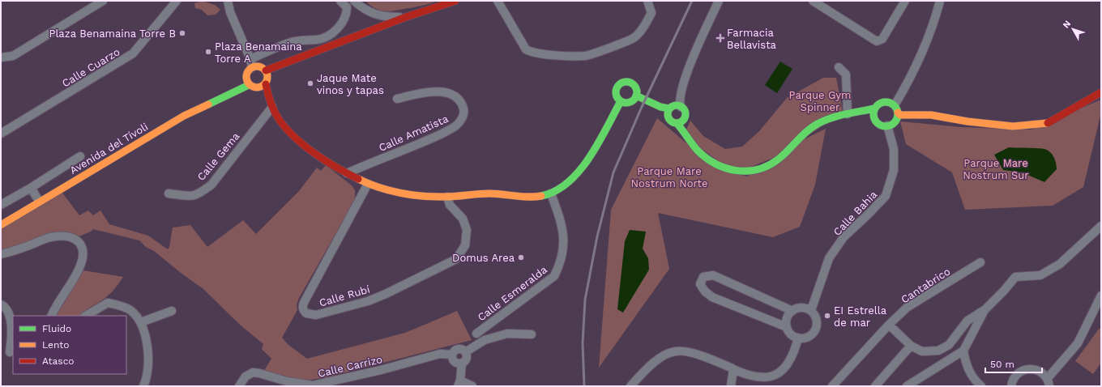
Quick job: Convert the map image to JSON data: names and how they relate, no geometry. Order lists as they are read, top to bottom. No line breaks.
{"streets":{"street":["Calle Cuarzo","Calle Amatista","Avenida del Tívoli","Calle Gema","Calle Bahia","Cantabrico","Calle Esmeralda","Calle Rubí","Calle Carrizo"]},"parks":["Parque Gym Spinner","Parque Mare Nostrum Sur","Parque Mare Nostrum Norte"],"places":{"other":["Plaza Benamaina Torre B","Plaza Benamaina Torre A","Jaque Mate vinos y tapas","Domus Area","EI Estrella de mar"],"health":["Farmacia Bellavista"]},"legend":["Fluido","Lento","Atasco"],"scale_bar":"50 m","north":"top left"}
